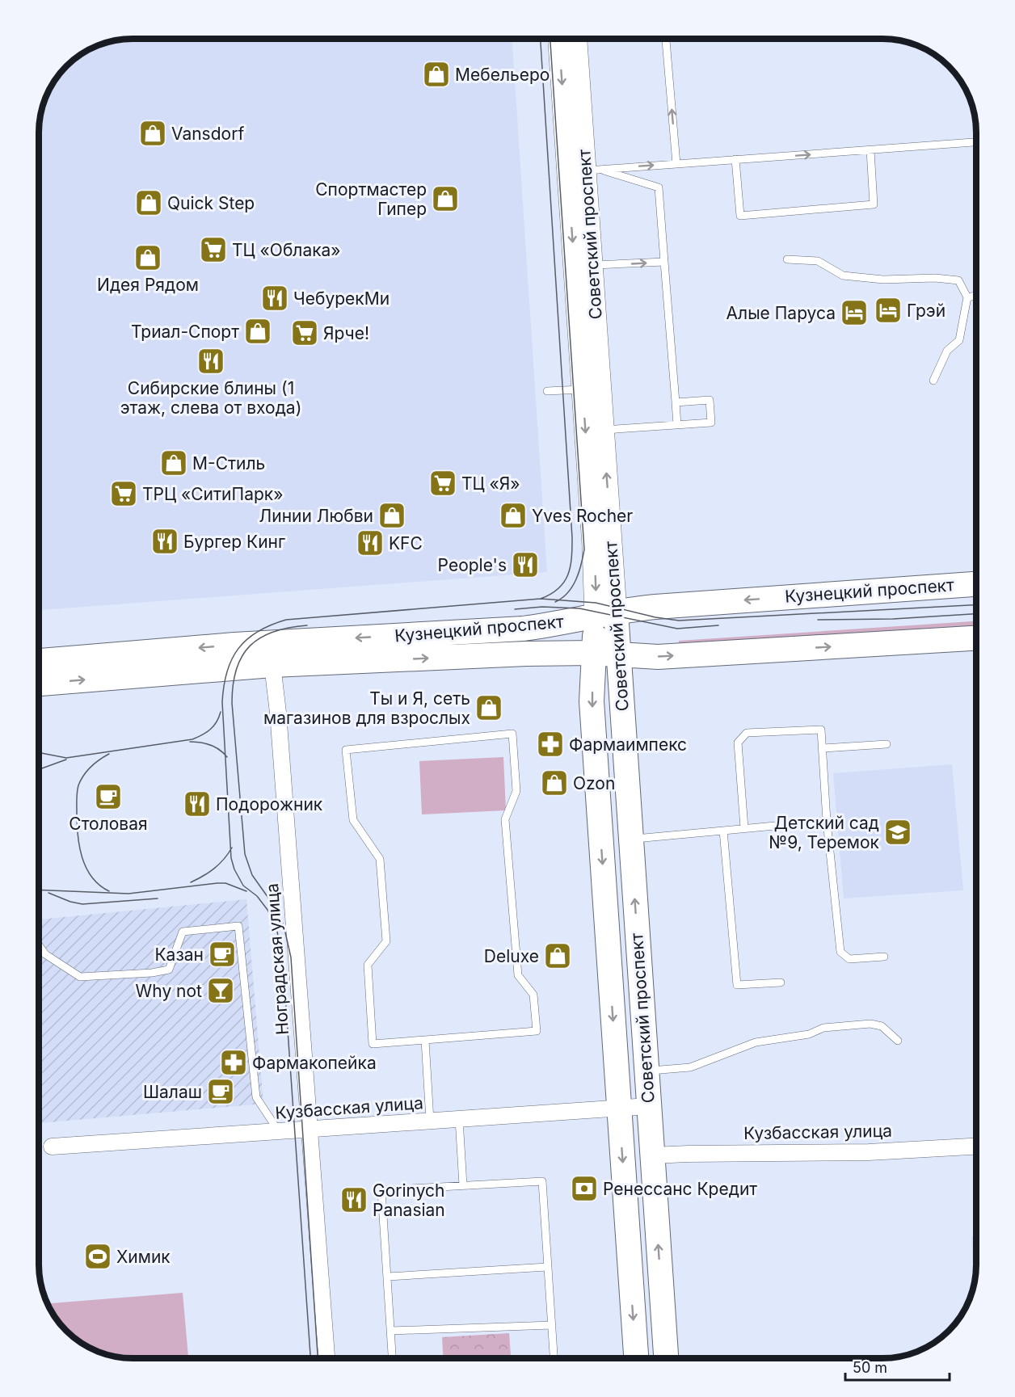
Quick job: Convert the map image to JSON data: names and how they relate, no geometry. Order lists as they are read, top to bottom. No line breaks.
{"streets":{"main road":["Советский проспект","Кузнецкий проспект"],"street":["Ноградская улица","Кузбасская улица"]},"crossings":[["Советский проспект","Кузнецкий проспект"],["Советский проспект","Кузбасская улица"],["Кузнецкий проспект","Ноградская улица"],["Ноградская улица","Кузбасская улица"]],"places":{"shop":["Мебельеро","Vansdorf","Спортмастер Гипер","Quick Step","Идея Рядом","Триал-Спорт","М-Стиль","Линии Любви","Yves Rocher","Ты и Я, сеть магазинов для взрослых","Ozon","Deluxe"],"supermarket":["ТЦ «Облака»","Ярче!","ТЦ «Я»","ТРЦ «СитиПарк»"],"restaurant":["ЧебурекМи","Сибирские блины (1 этаж, слева от входа)","Бургер Кинг","KFC","People's","Подорожник","Gorinych Panasian"],"hotel":["Грэй","Алые Паруса"],"pharmacy":["Фармаимпекс","Фармакопейка"],"cafe":["Столовая","Казан","Шалаш"],"school or university":["Детский сад №9, Теремок"],"bar":["Why not"],"bank":["Ренессанс Кредит"],"sports":["Химик"]},"scale_bar":"50 m"}
